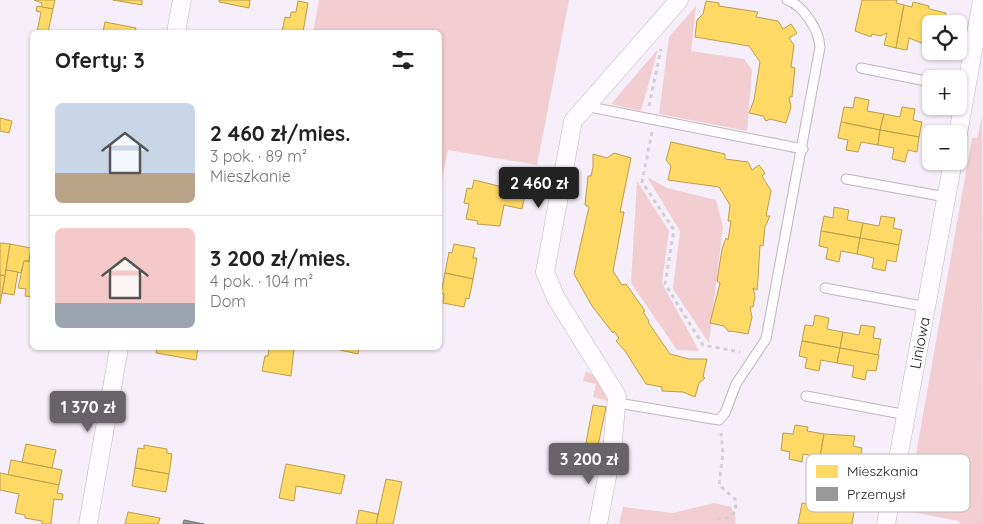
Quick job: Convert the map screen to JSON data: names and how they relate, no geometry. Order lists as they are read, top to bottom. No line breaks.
{"streets":{"street":["Liniowa"]},"legend":["Mieszkania","Przemysł"],"page":{"map_buttons":["+","−"],"heading":"Oferty: 3","list":[{"name":"2 460 zł/mies.","note":"3 pok. · 89 m² · Mieszkanie"},{"name":"3 200 zł/mies.","note":"4 pok. · 104 m² · Dom"}],"price":["2 460 zł","1 370 zł","3 200 zł"]}}
